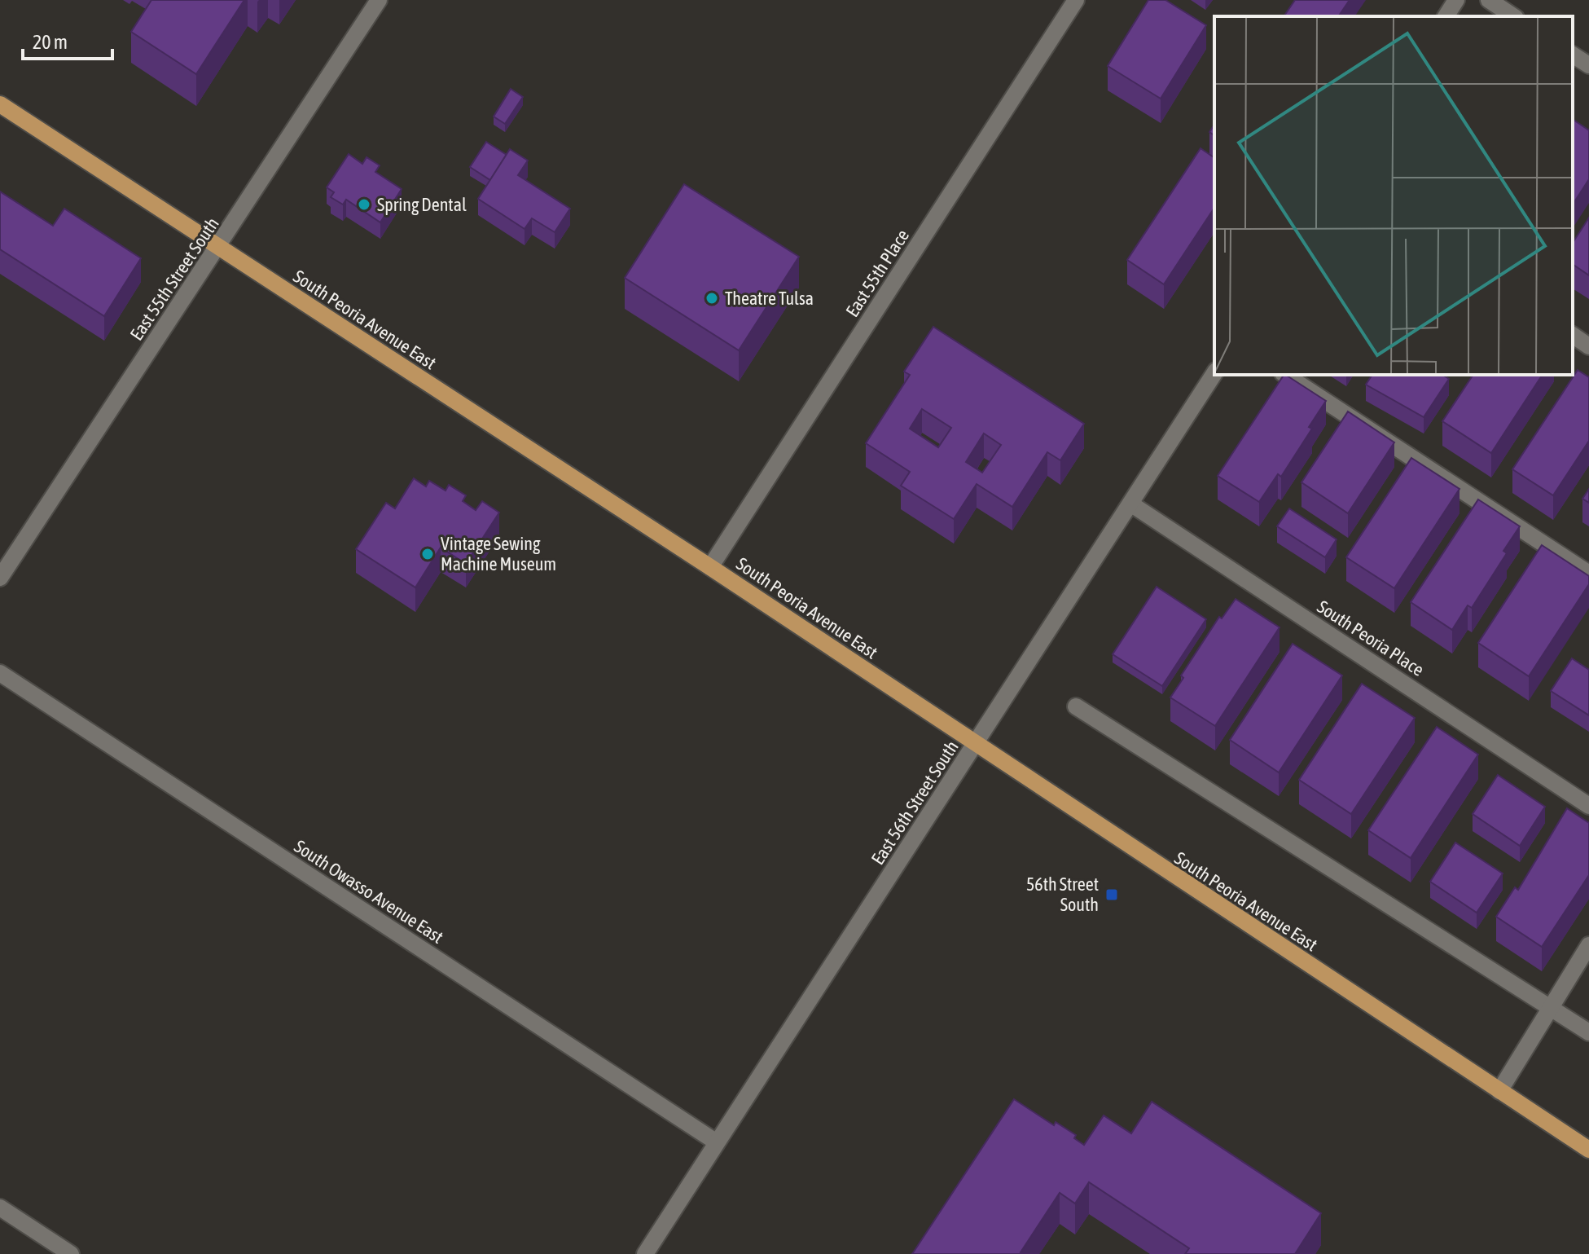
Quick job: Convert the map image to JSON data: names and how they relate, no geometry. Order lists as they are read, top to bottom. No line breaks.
{"streets":{"main road":["South Peoria Avenue East"],"street":["East 55th Place","East 55th Street South","South Peoria Place","East 56th Street South","South Owasso Avenue East"]},"crossings":[["East 55th Place","South Peoria Avenue East"],["East 55th Street South","South Peoria Avenue East"],["South Peoria Avenue East","East 56th Street South"],["South Peoria Place","East 56th Street South"],["East 56th Street South","South Owasso Avenue East"]],"places":{"other":["Spring Dental","Theatre Tulsa","Vintage Sewing Machine Museum"],"transit":["56th Street South"]},"scale_bar":"20 m"}
